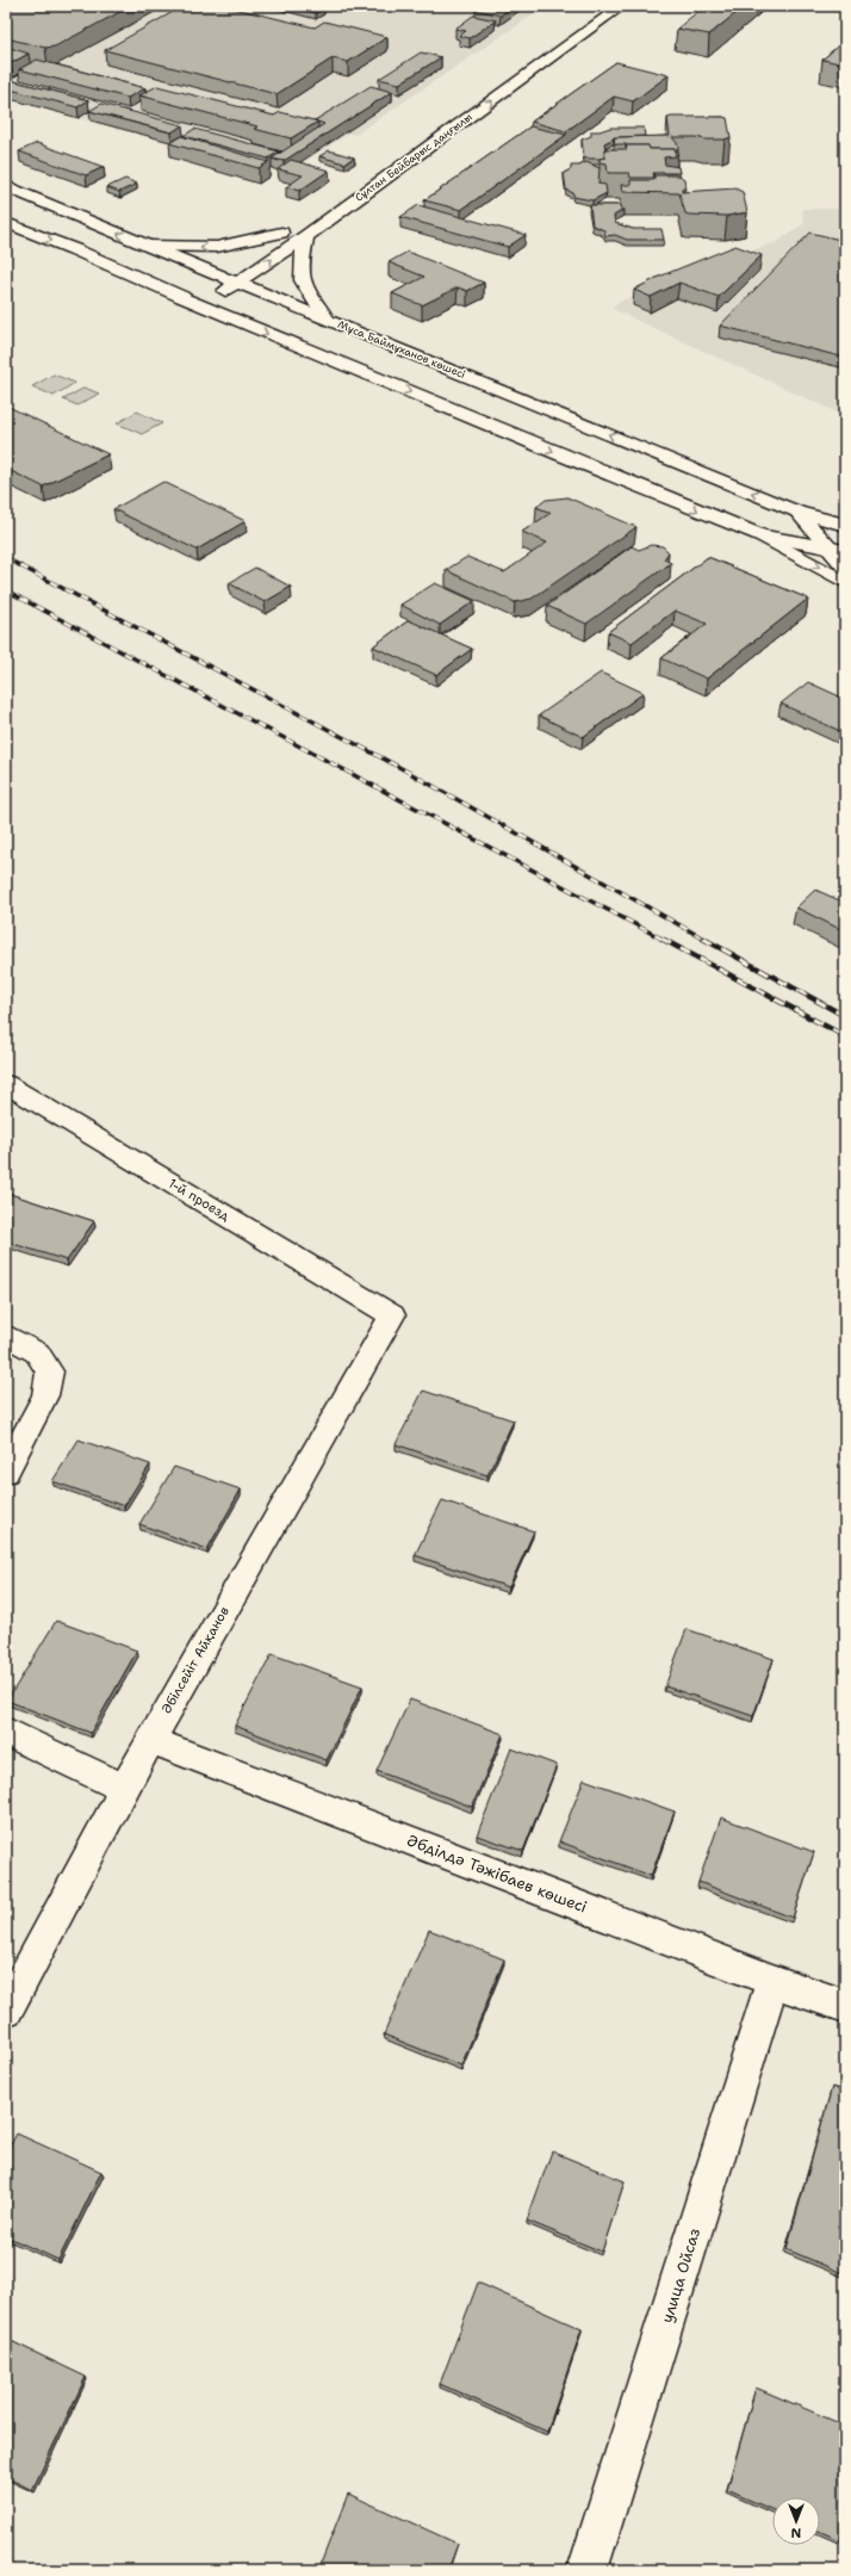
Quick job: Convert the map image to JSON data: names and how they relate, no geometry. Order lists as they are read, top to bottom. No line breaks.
{"streets":{"main road":["Сұлтан Бейбарыс даңғылы","Мұса Баймұханов көшесі","1-й проезд","Әбілсейіт Айқанов","Әбділдә Тәжібаев көшесі","улица Ойсаз"]},"crossings":[["Сұлтан Бейбарыс даңғылы","Мұса Баймұханов көшесі"],["1-й проезд","Әбілсейіт Айқанов"],["Әбілсейіт Айқанов","Әбділдә Тәжібаев көшесі"],["Әбділдә Тәжібаев көшесі","улица Ойсаз"]],"one_way":["Сұлтан Бейбарыс даңғылы"],"north":"bottom"}
